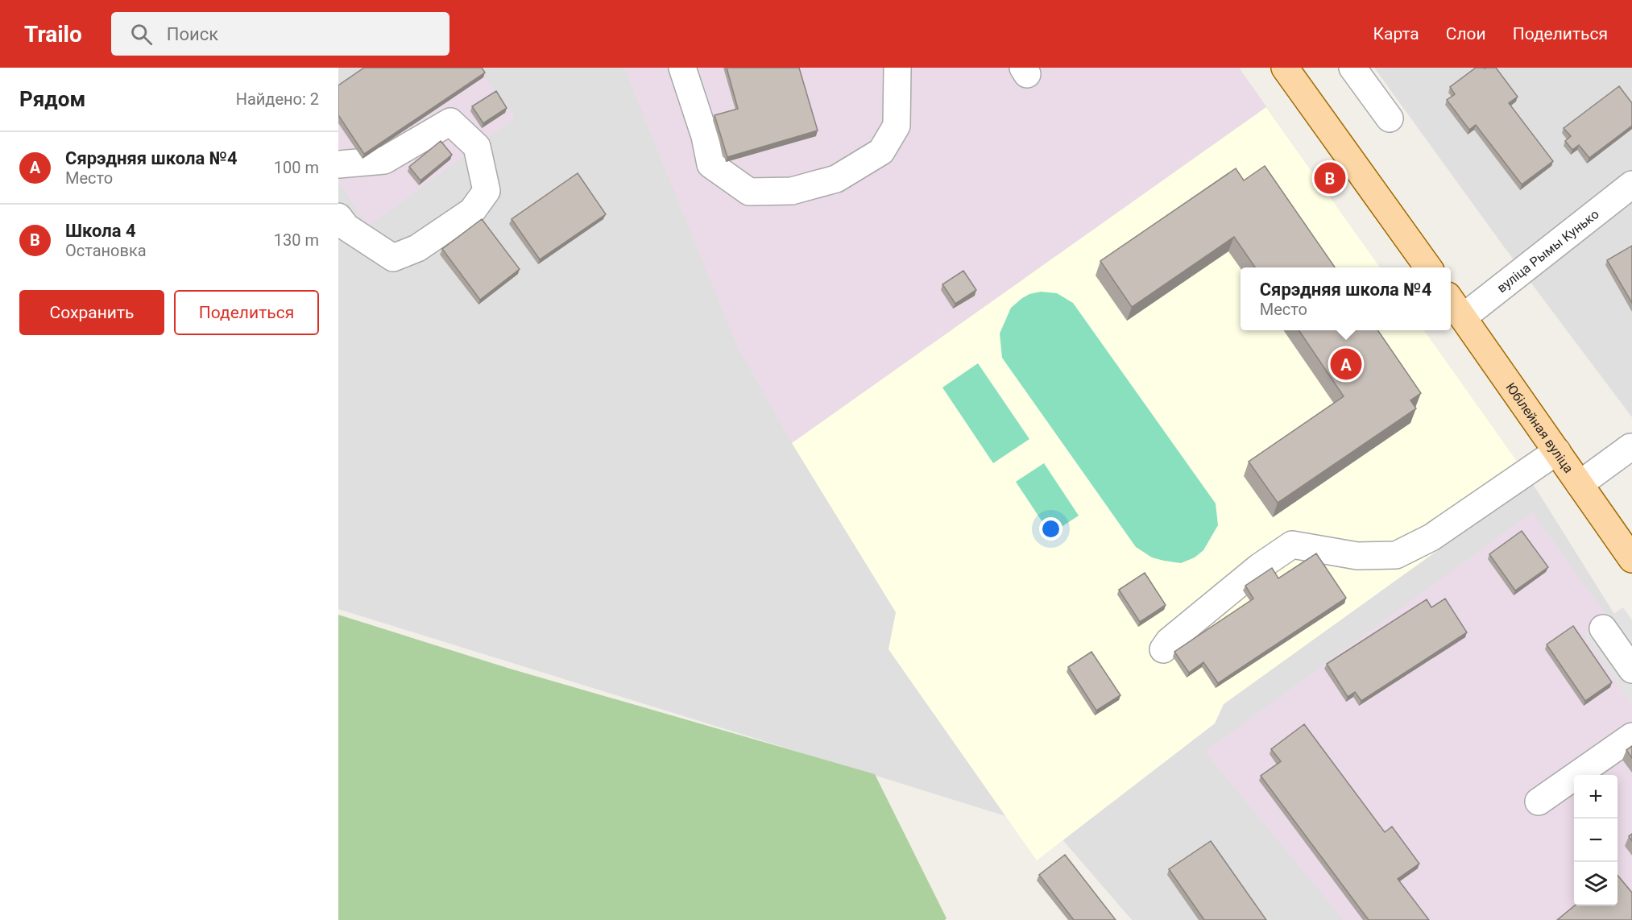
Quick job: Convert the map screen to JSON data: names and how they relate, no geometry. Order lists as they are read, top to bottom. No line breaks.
{"streets":{"main road":["Юбілейная вуліца"],"street":["вуліца Рымы Кунько"]},"crossings":[["вуліца Рымы Кунько","Юбілейная вуліца"]],"page":{"header":"Trailo","search":"Поиск","nav":["Карта","Слои","Поделиться"],"heading":["Рядом","Найдено: 2"],"list":[{"mark":"A","name":"Сярэдняя школа №4","note":"Место","value":"100 m"},{"mark":"B","name":"Школа 4","note":"Остановка","value":"130 m"}],"pins":["B","A"],"popup":["Сярэдняя школа №4","Место"],"buttons":["Сохранить","Поделиться"],"map_buttons":["+","−"]}}
